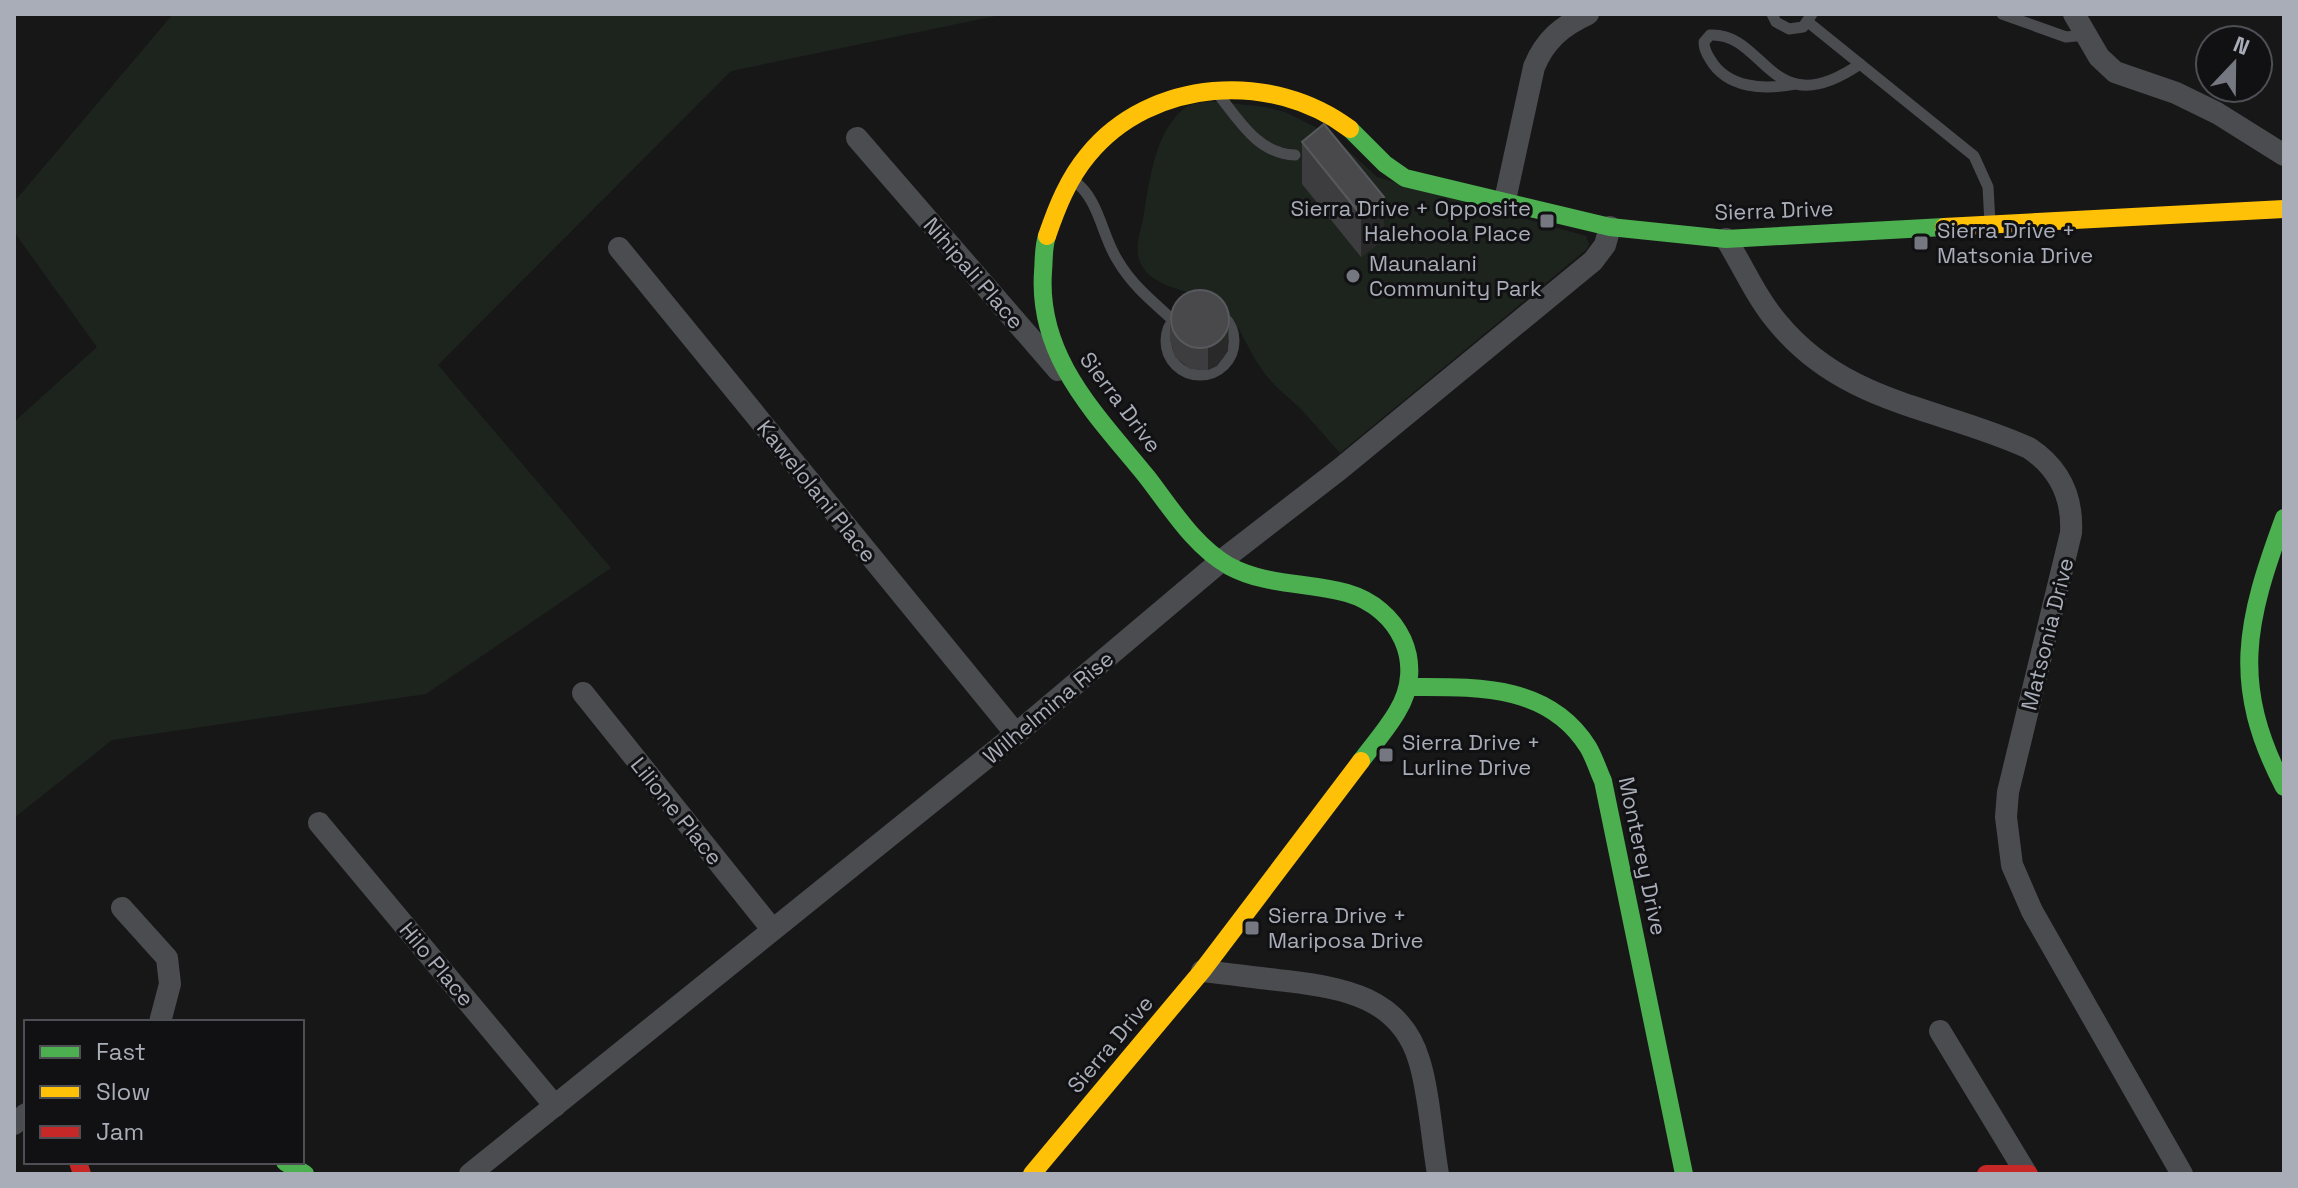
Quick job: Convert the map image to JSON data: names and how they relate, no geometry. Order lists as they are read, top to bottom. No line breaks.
{"streets":{"street":["Sierra Drive","Nihipali Place","Kawelolani Place","Matsonia Drive","Wilhelmina Rise","Lilione Place","Monterey Drive","Hilo Place"]},"crossings":[["Sierra Drive","Nihipali Place"],["Sierra Drive","Matsonia Drive"],["Sierra Drive","Wilhelmina Rise"],["Sierra Drive","Monterey Drive"],["Kawelolani Place","Wilhelmina Rise"],["Wilhelmina Rise","Lilione Place"],["Wilhelmina Rise","Hilo Place"]],"places":{"transit":["Sierra Drive + Opposite Halehoola Place","Sierra Drive + Matsonia Drive","Sierra Drive + Lurline Drive","Sierra Drive + Mariposa Drive"],"other":["Maunalani Community Park"]},"legend":["Fast","Slow","Jam"],"north":"top"}
